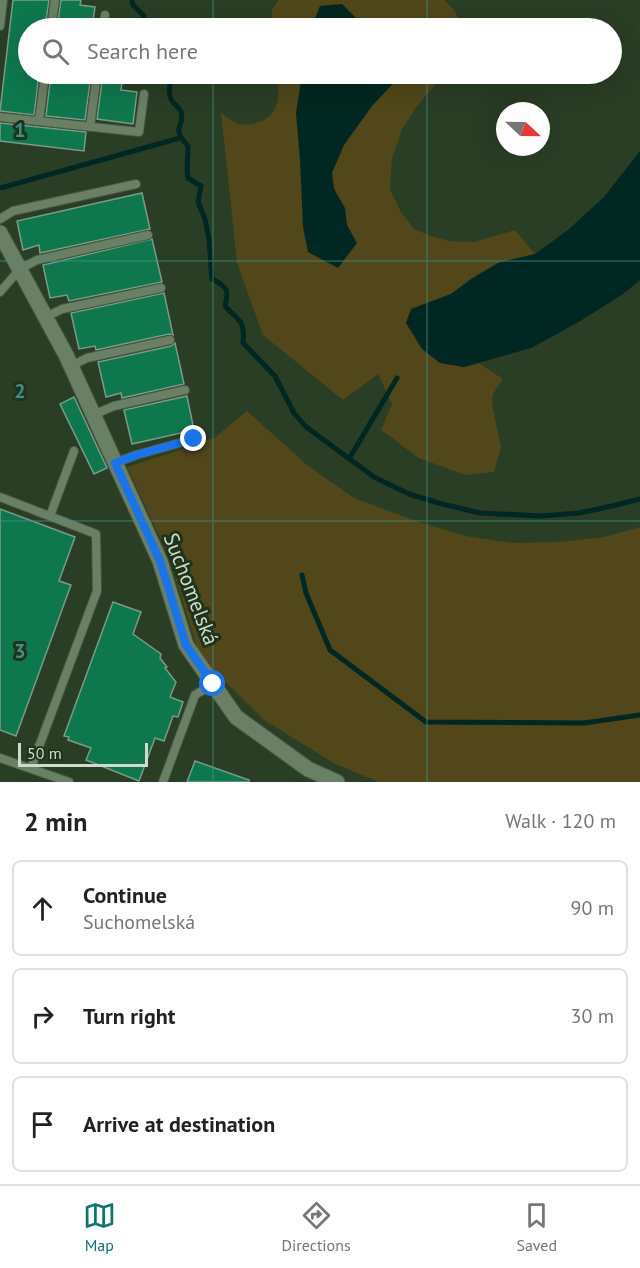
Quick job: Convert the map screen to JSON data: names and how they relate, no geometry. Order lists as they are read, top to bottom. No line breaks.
{"streets":{"street":["Suchomelská"]},"scale_bar":"50 m","north":"right","page":{"search":"Search here","scale":"50 m","heading":["2 min","Walk · 120 m"],"list":[["Continue","Suchomelská","90 m"],["Turn right","30 m"],"Arrive at destination"],"nav":["Map","Directions","Saved"]},"grid":{"rows":["1","2","3"]}}
